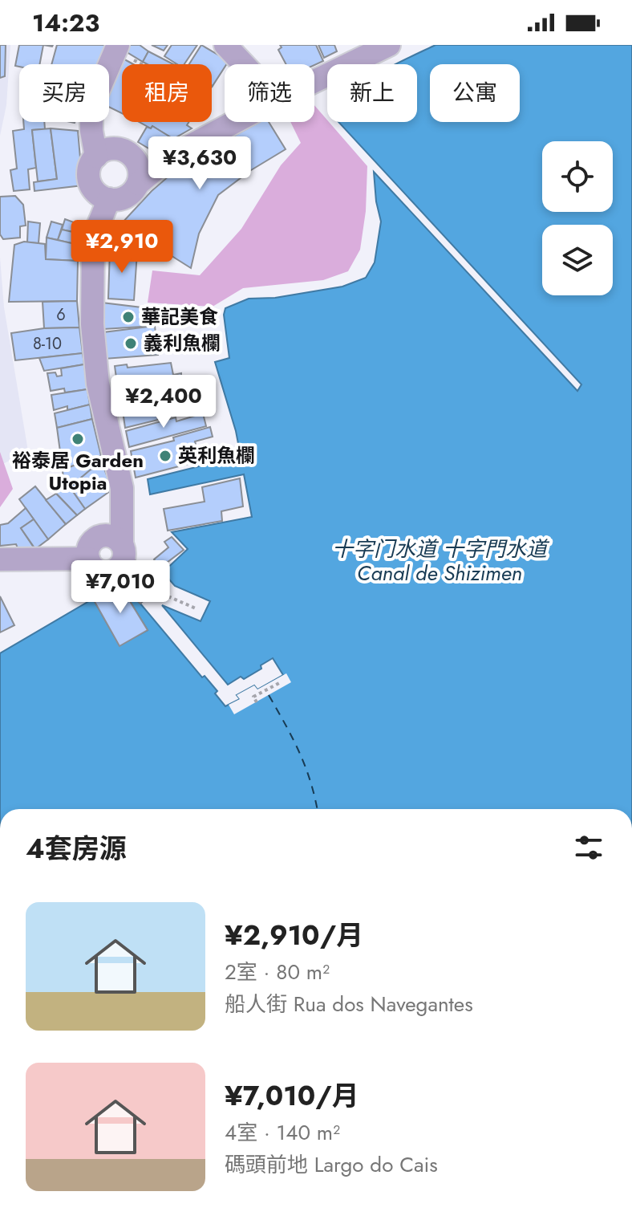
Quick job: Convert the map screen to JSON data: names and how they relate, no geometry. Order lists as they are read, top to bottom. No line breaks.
{"water":["十字门水道 十字門水道 Canal de Shizimen"],"places":["華記美食","義利魚欄","裕泰居 Garden Utopia","英利魚欄"],"house_numbers":["6","8-10"],"page":{"status":"14:23","chip":["买房","租房","筛选","新上","公寓"],"price":["¥3,630","¥2,910","¥2,400","¥7,010"],"heading":"4套房源","list":[{"name":"¥2,910/月","note":"2室 · 80 m² · 船人街 Rua dos Navegantes"},{"name":"¥7,010/月","note":"4室 · 140 m² · 碼頭前地 Largo do Cais"}]}}
